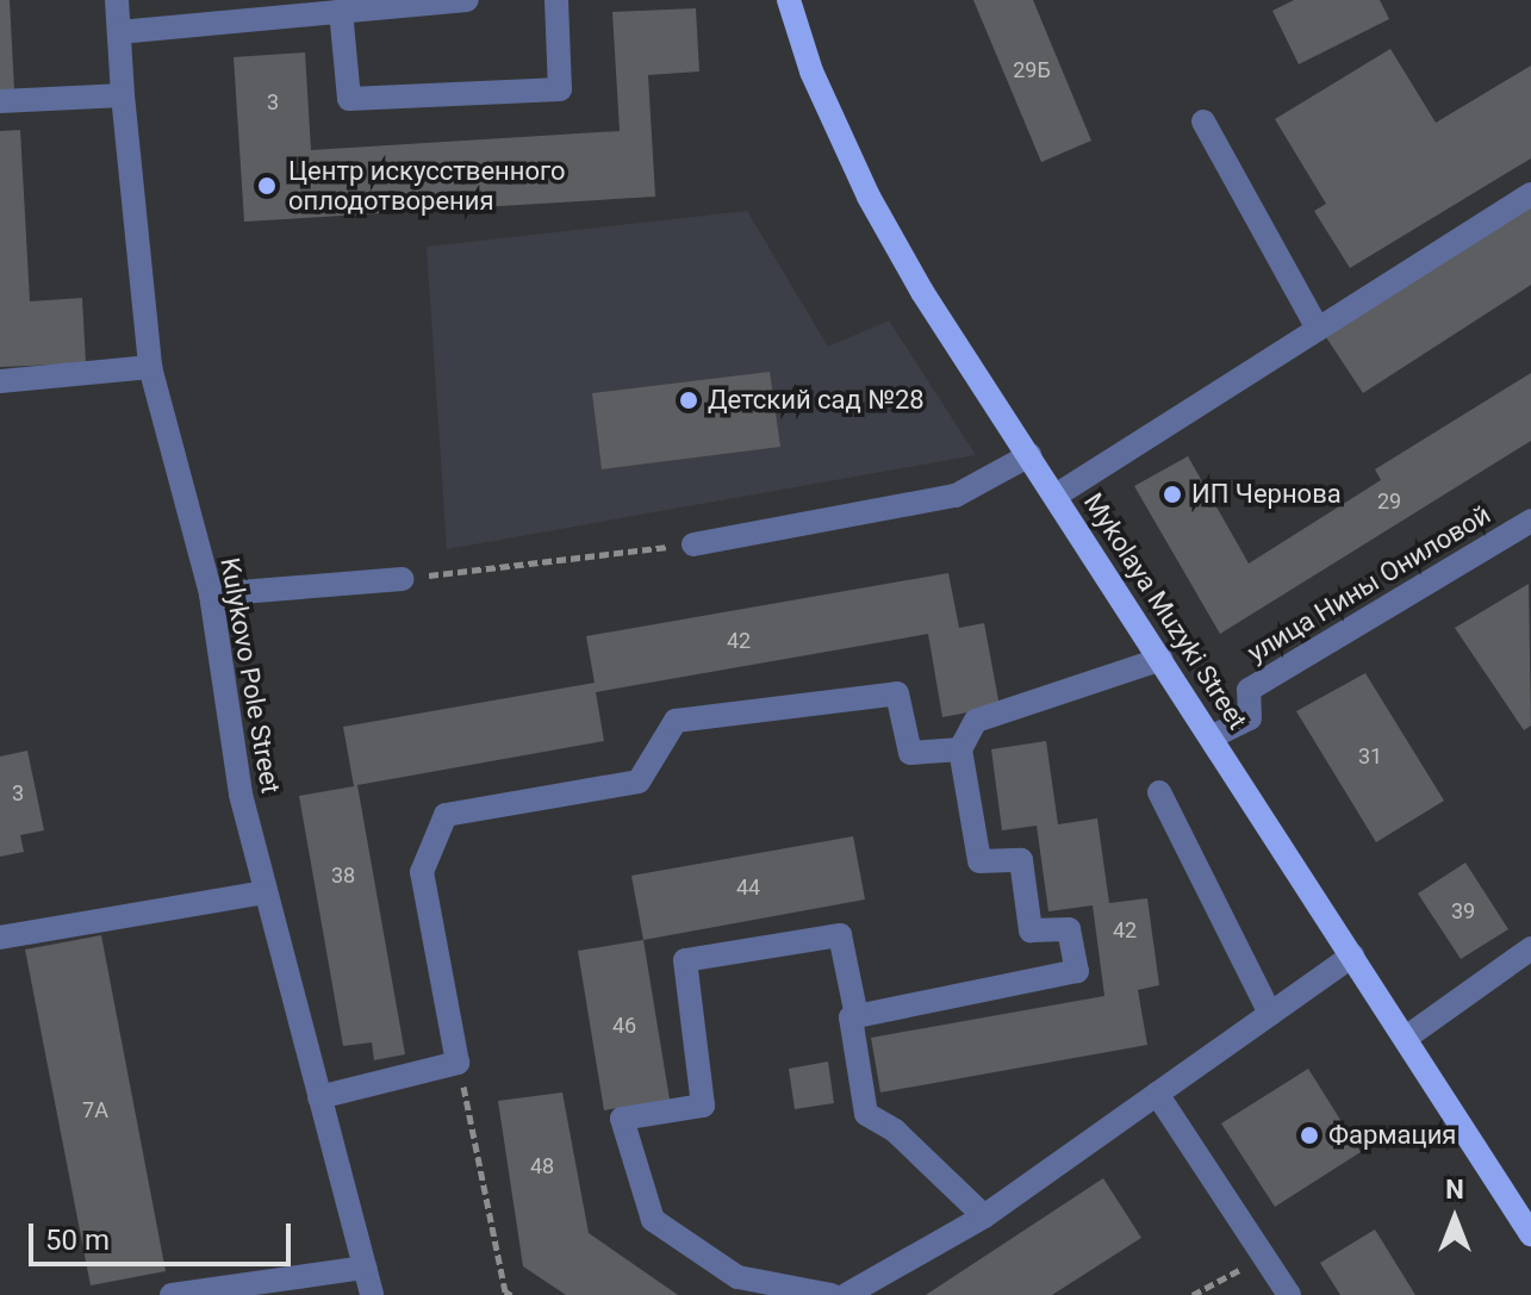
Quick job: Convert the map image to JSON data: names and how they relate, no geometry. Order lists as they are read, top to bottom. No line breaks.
{"streets":{"main road":["Mykolaya Muzyki Street"],"street":["улица Нины Ониловой","Kulykovo Pole Street"]},"crossings":[["улица Нины Ониловой","Mykolaya Muzyki Street"]],"places":["Центр искусственного оплодотворения","Детский сад №28","ИП Чернова","Фармация"],"house_numbers":["29Б","3","29","42","31","3","38","44","39","42","46","7А","48"],"scale_bar":"50 m","north":"top"}
